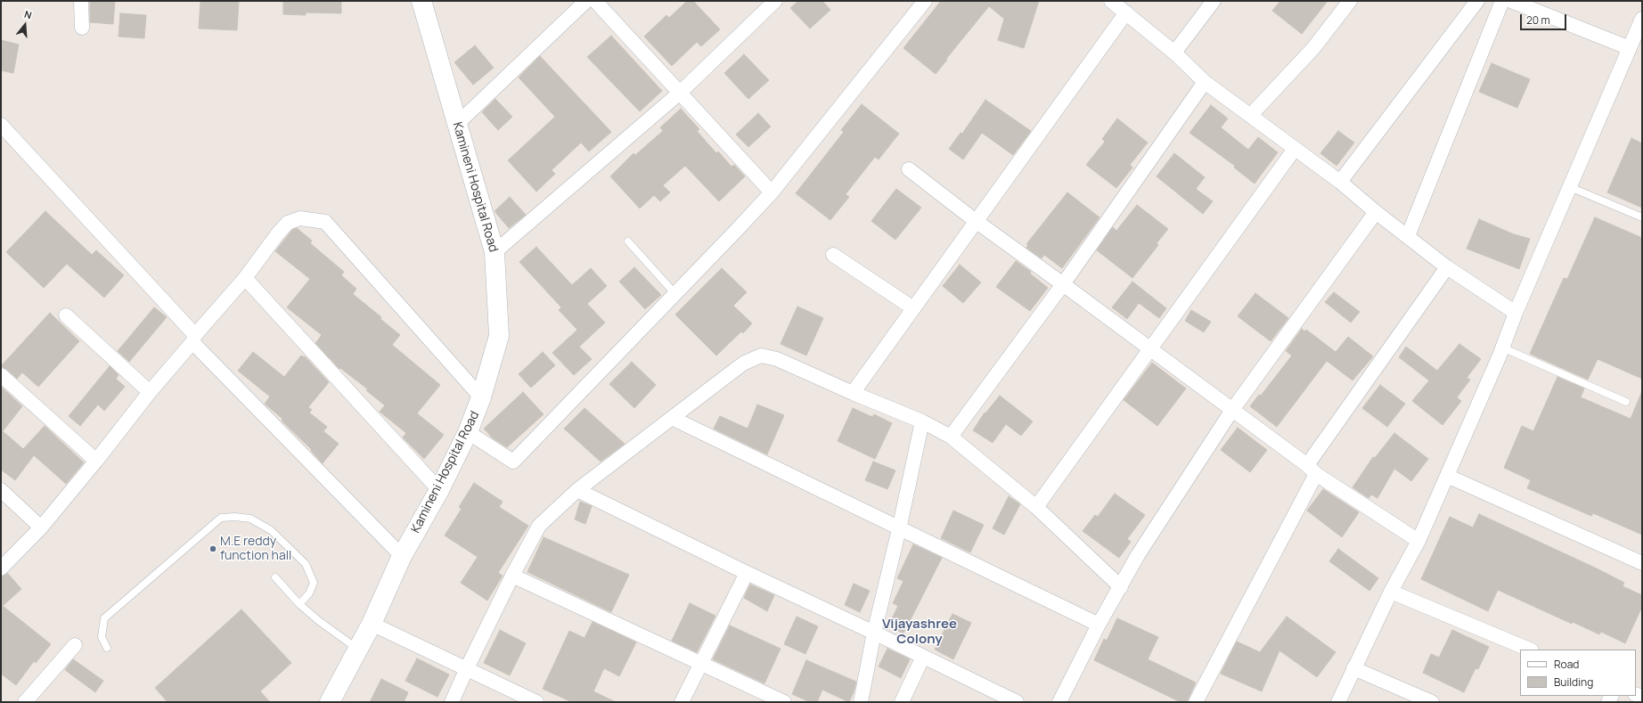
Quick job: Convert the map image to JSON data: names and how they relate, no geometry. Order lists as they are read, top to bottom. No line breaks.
{"streets":{"street":["Kamineni Hospital Road"]},"districts":["Vijayashree Colony"],"places":["M.E reddy function hall"],"legend":["Road","Building"],"scale_bar":"20 m","north":"top"}
